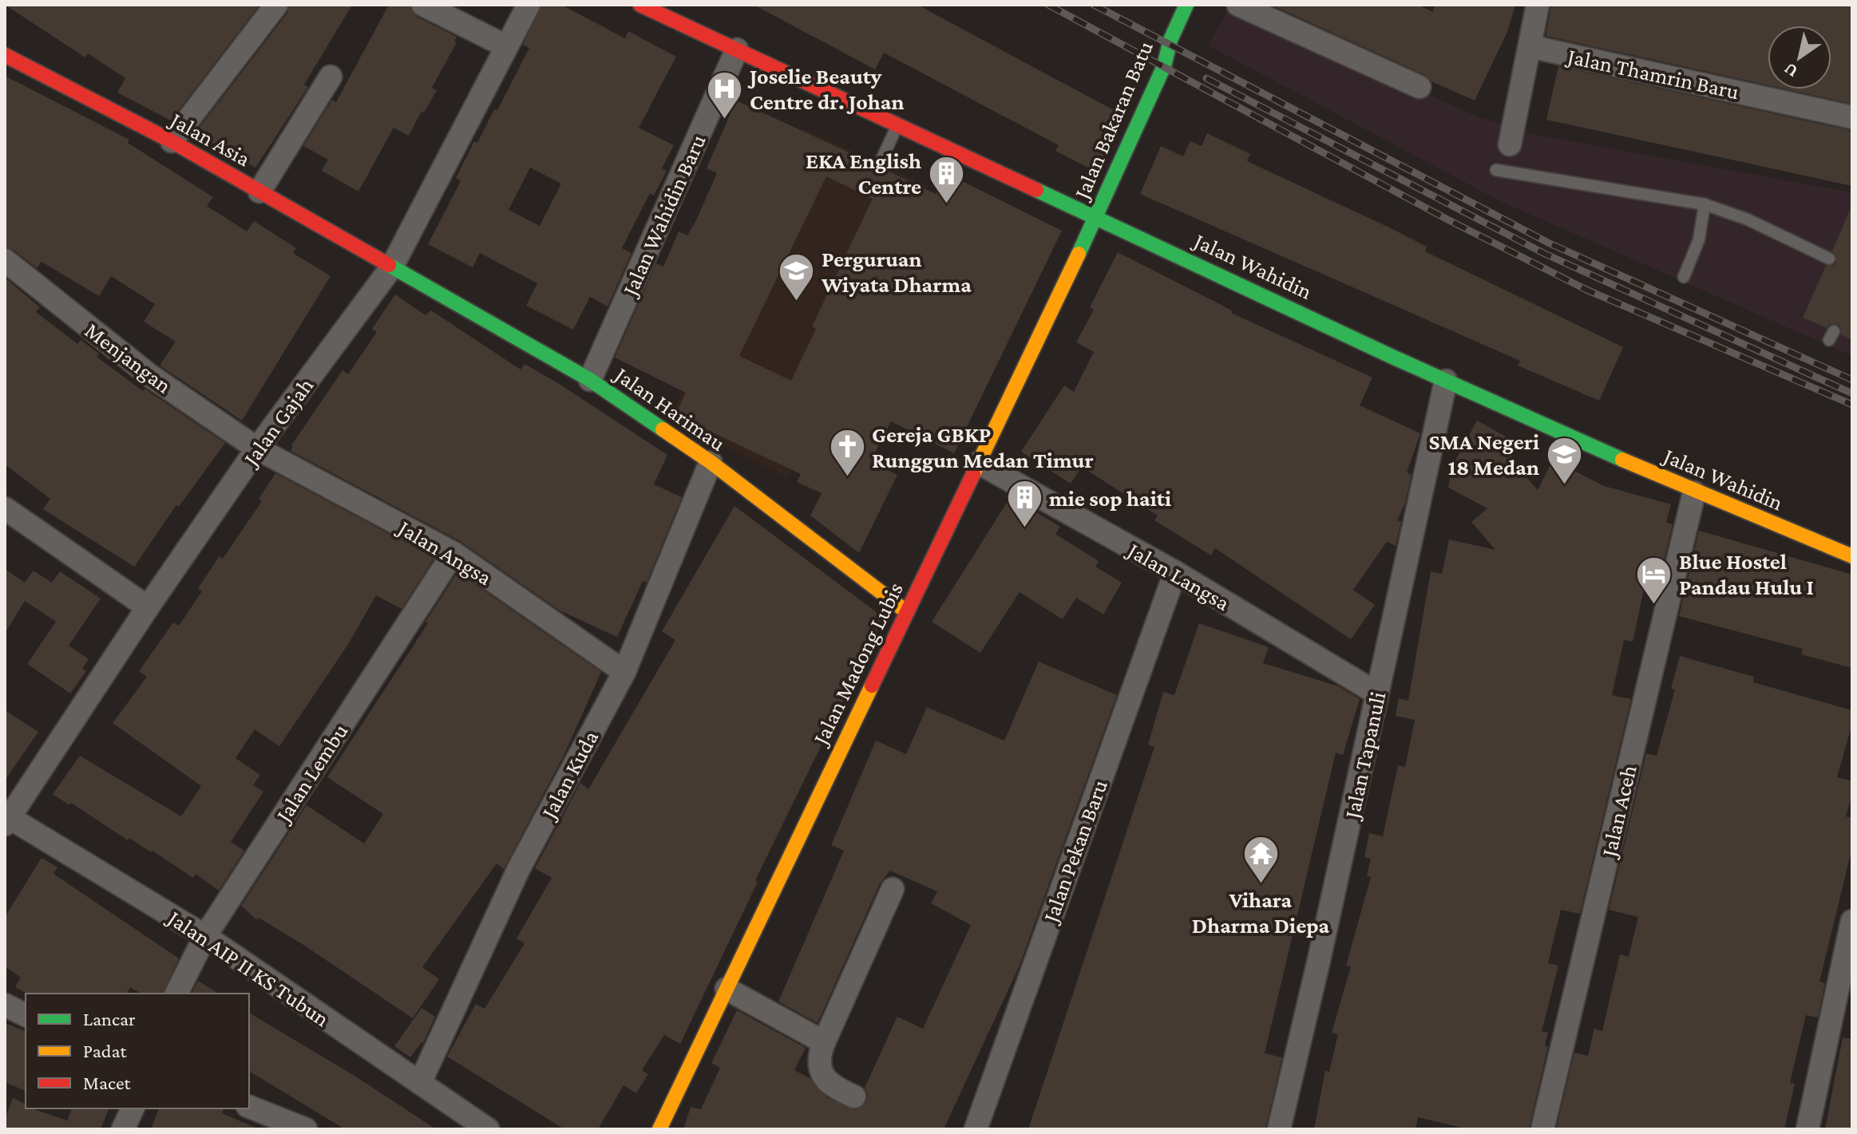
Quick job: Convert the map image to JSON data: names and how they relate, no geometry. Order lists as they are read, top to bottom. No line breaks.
{"streets":{"street":["Jalan Thamrin Baru","Jalan Bakaran Batu","Jalan Asia","Jalan Wahidin Baru","Jalan Wahidin","Menjangan","Jalan Harimau","Jalan Gajah","Jalan Angsa","Jalan Langsa","Jalan Madong Lubis","Jalan Tapanuli","Jalan Lembu","Jalan Kuda","Jalan Aceh","Jalan Pekan Baru","Jalan AIP II KS Tubun"]},"crossings":[["Jalan Bakaran Batu","Jalan Wahidin"],["Jalan Bakaran Batu","Jalan Madong Lubis"],["Jalan Asia","Jalan Harimau"],["Jalan Asia","Jalan Gajah"],["Jalan Wahidin Baru","Jalan Wahidin"],["Jalan Wahidin Baru","Jalan Harimau"],["Jalan Wahidin","Jalan Madong Lubis"],["Jalan Wahidin","Jalan Tapanuli"],["Jalan Wahidin","Jalan Aceh"],["Menjangan","Jalan Gajah"],["Menjangan","Jalan Angsa"],["Jalan Harimau","Jalan Gajah"],["Jalan Harimau","Jalan Madong Lubis"],["Jalan Harimau","Jalan Kuda"],["Jalan Gajah","Jalan Angsa"],["Jalan Gajah","Jalan AIP II KS Tubun"],["Jalan Angsa","Jalan Lembu"],["Jalan Angsa","Jalan Kuda"],["Jalan Langsa","Jalan Madong Lubis"],["Jalan Langsa","Jalan Tapanuli"],["Jalan Langsa","Jalan Pekan Baru"],["Jalan Lembu","Jalan AIP II KS Tubun"],["Jalan Kuda","Jalan AIP II KS Tubun"]],"places":{"hospital":["Joselie Beauty Centre dr. Johan"],"building":["EKA English Centre","mie sop haiti"],"school or university":["Perguruan Wiyata Dharma","SMA Negeri 18 Medan"],"church":["Gereja GBKP Runggun Medan Timur"],"hotel":["Blue Hostel Pandau Hulu I"],"temple":["Vihara Dharma Diepa"]},"legend":["Lancar","Padat","Macet"],"north":"bottom left"}
